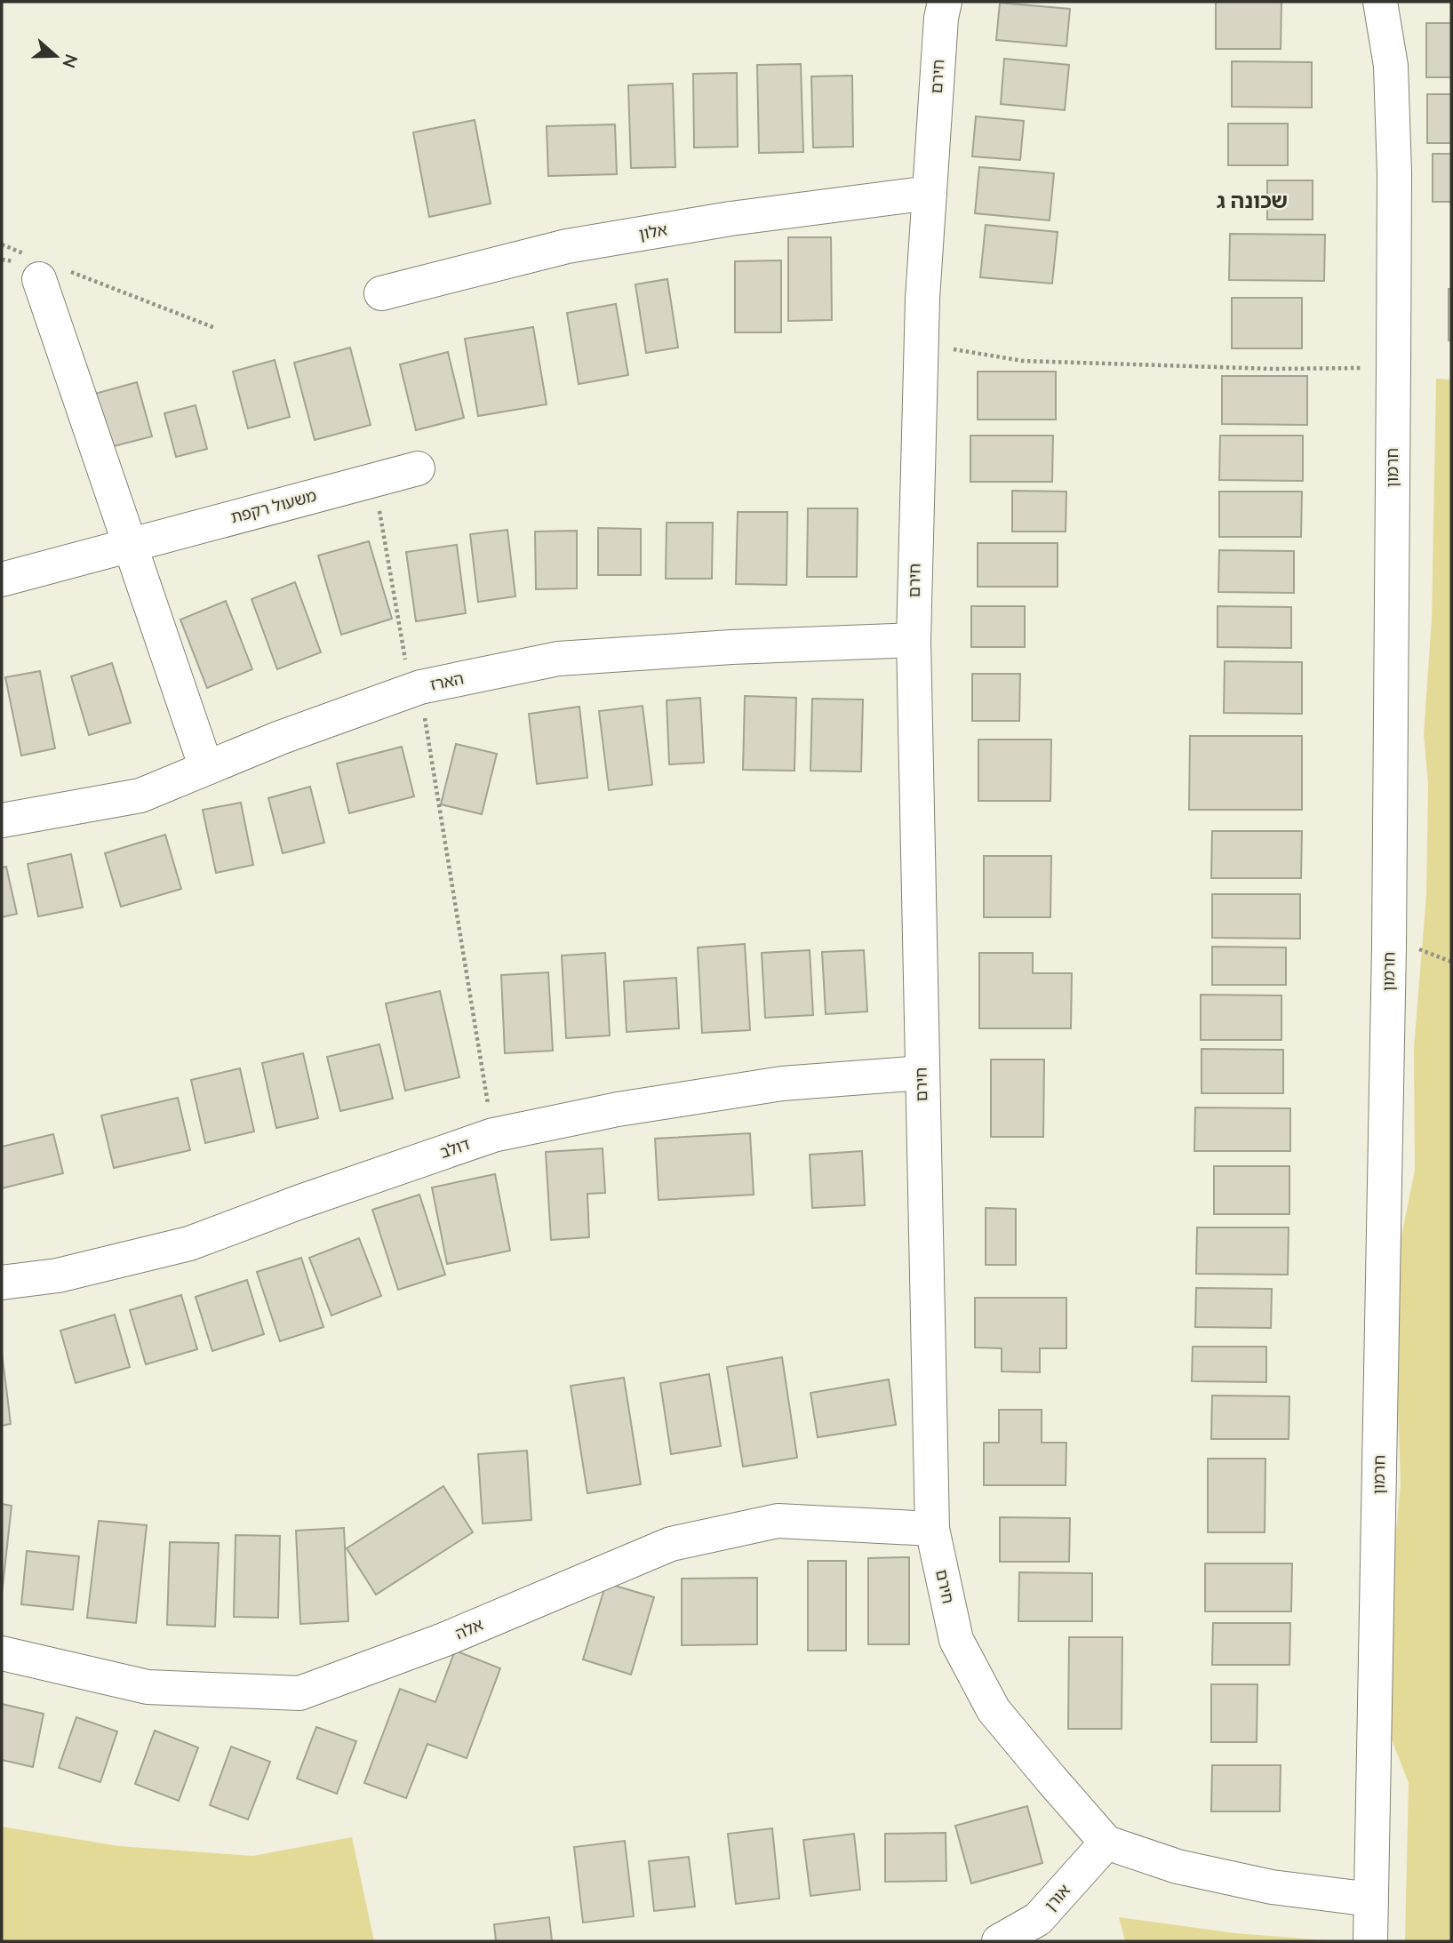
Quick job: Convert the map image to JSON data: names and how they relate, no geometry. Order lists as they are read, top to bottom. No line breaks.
{"streets":{"street":["חירם","אלון","חרמון","משעול רקפת","הארז","דולב","אלה","אורן"]},"crossings":[["חירם","אלון"],["חירם","הארז"],["חירם","דולב"],["חירם","אלה"],["חירם","אורן"]],"districts":["שכונה ג"],"north":"right"}
